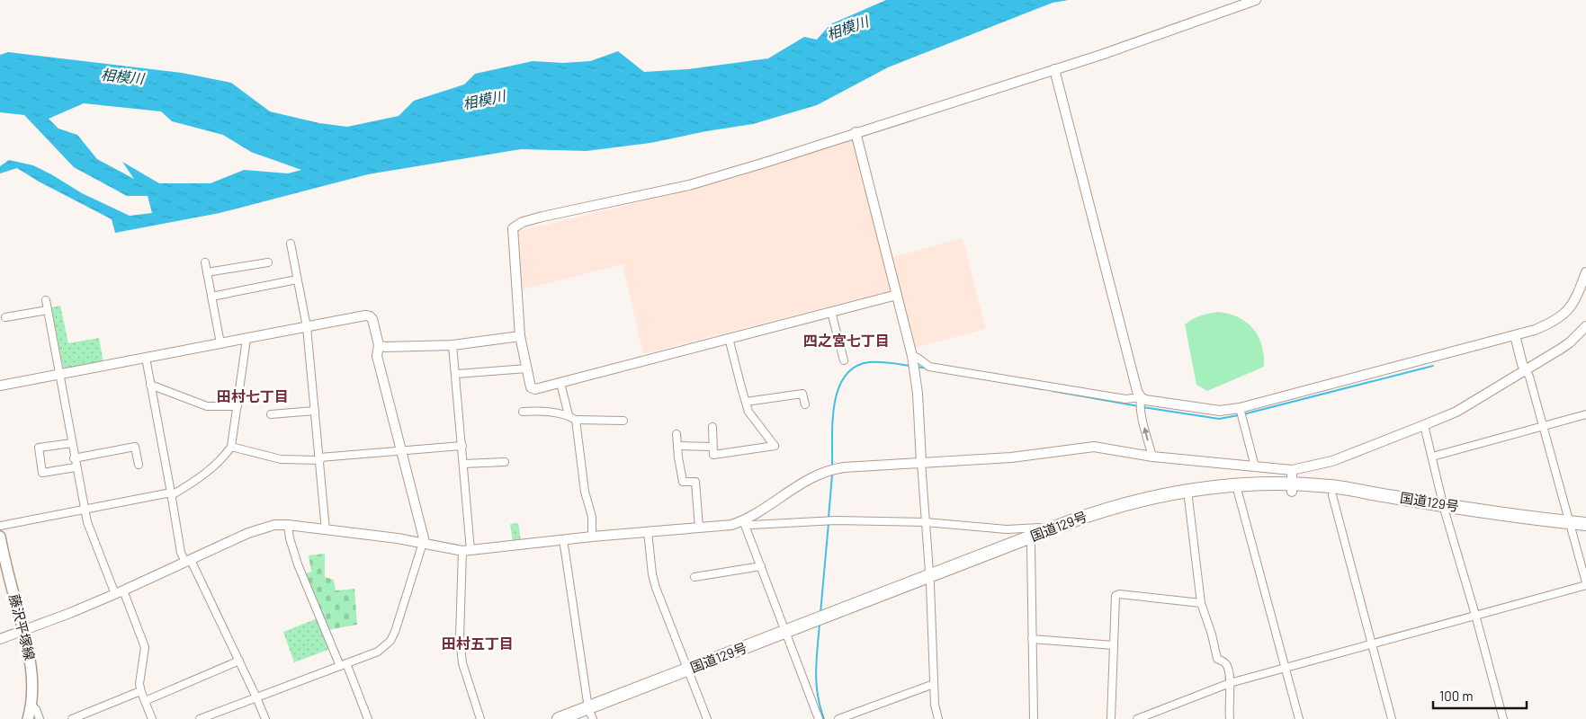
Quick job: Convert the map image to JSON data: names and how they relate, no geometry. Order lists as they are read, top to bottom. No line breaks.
{"streets":{"highway":["国道129号"],"main road":["藤沢平塚線"]},"districts":["四之宮七丁目","田村七丁目","田村五丁目"],"water":["相模川"],"scale_bar":"100 m"}
